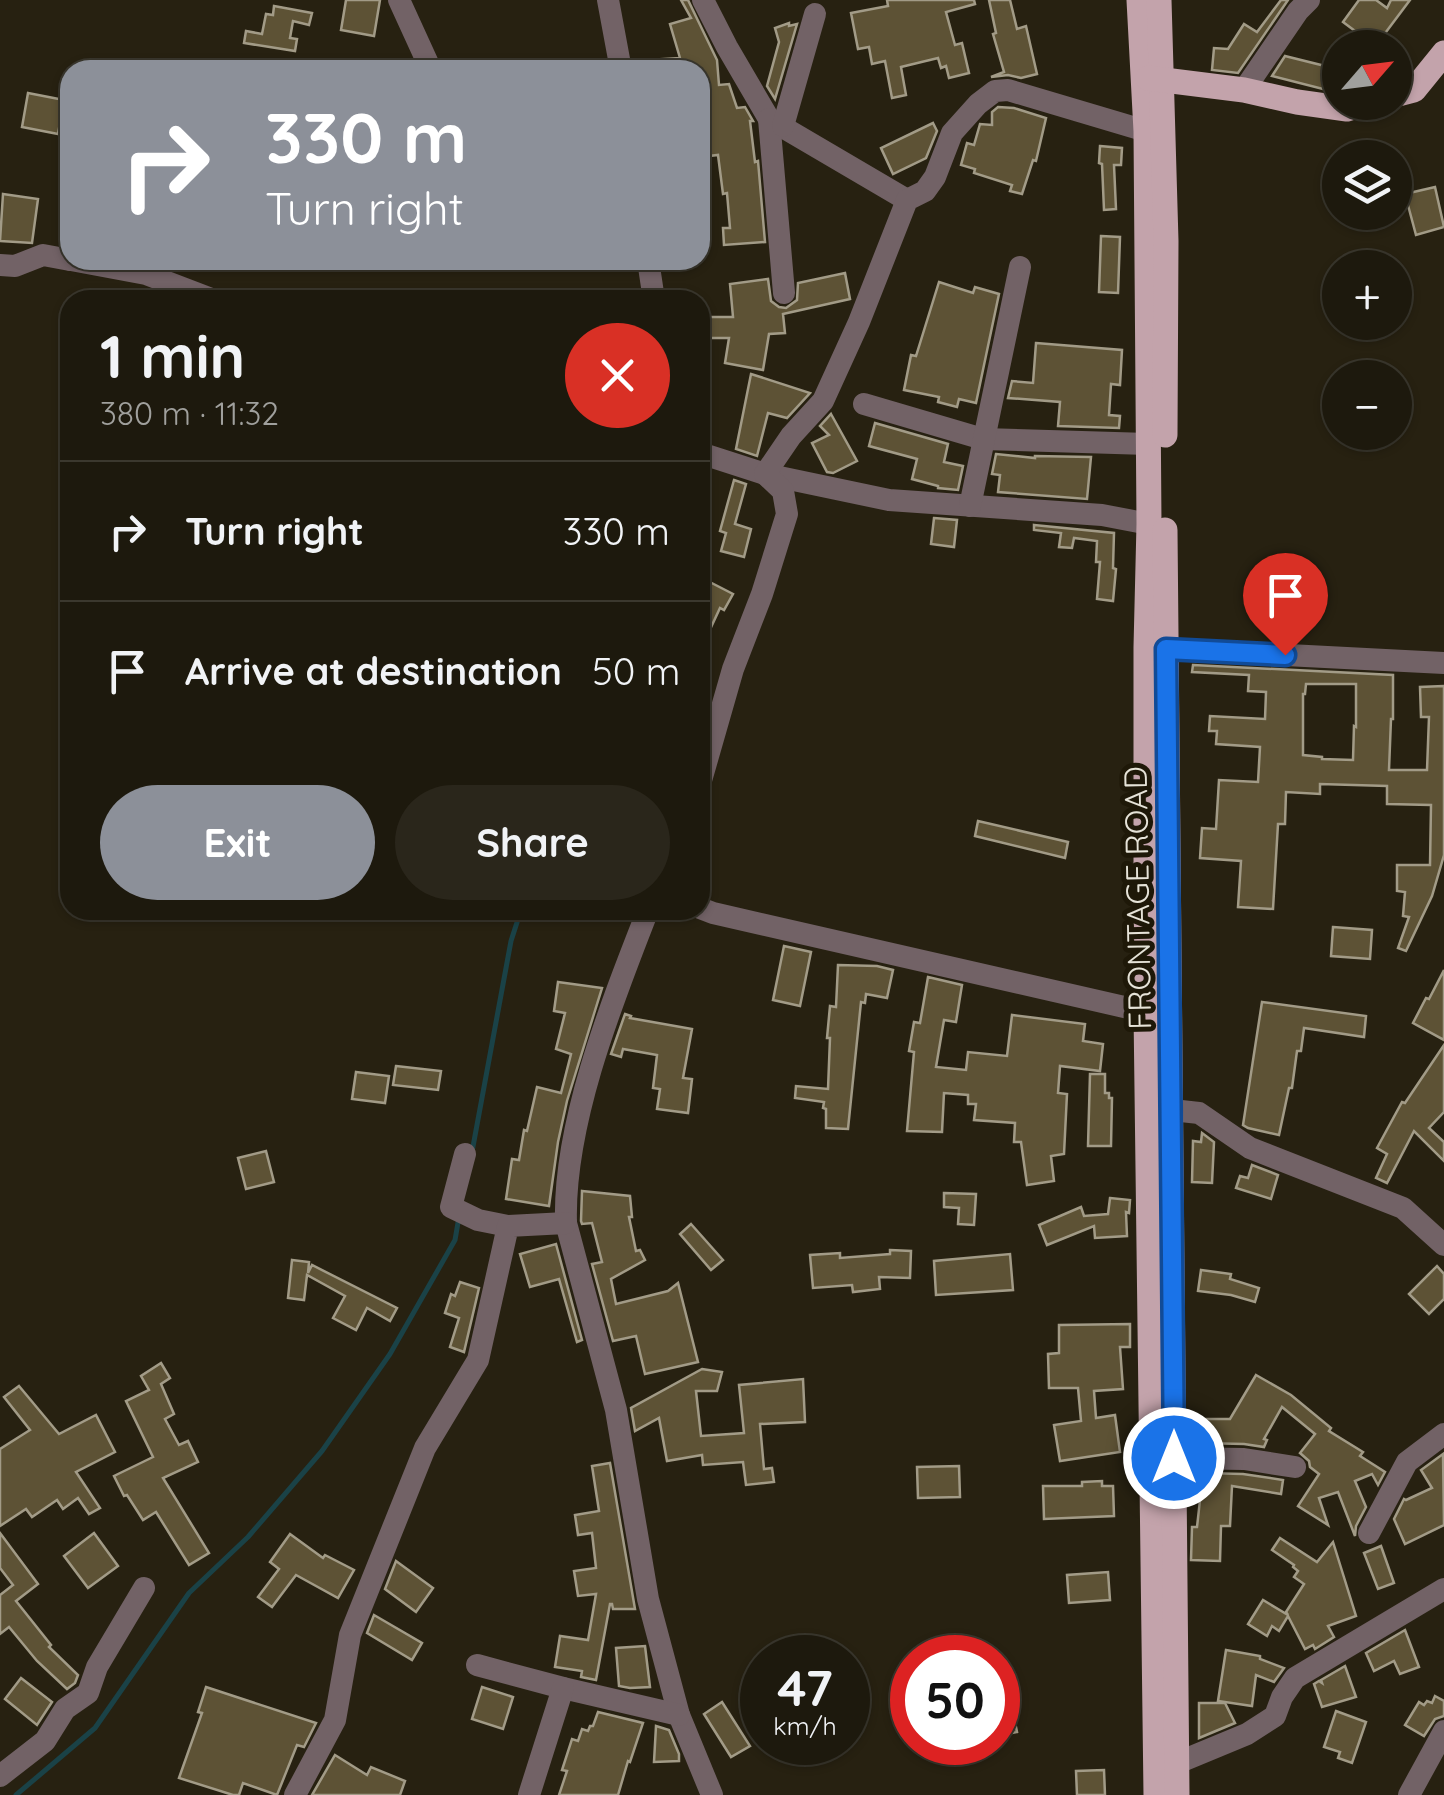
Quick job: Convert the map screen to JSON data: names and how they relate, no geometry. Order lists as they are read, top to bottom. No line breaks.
{"streets":{"main road":["FRONTAGE ROAD"]},"north":"top right","page":{"map_buttons":["+","−"],"turn":["330 m","Turn right"],"heading":["1 min","380 m · 11:32"],"list":[{"name":"Turn right","value":"330 m"},{"name":"Arrive at destination","value":"50 m"}],"buttons":["Exit","Share"],"speed":"47 km/h","limit":"50"}}
